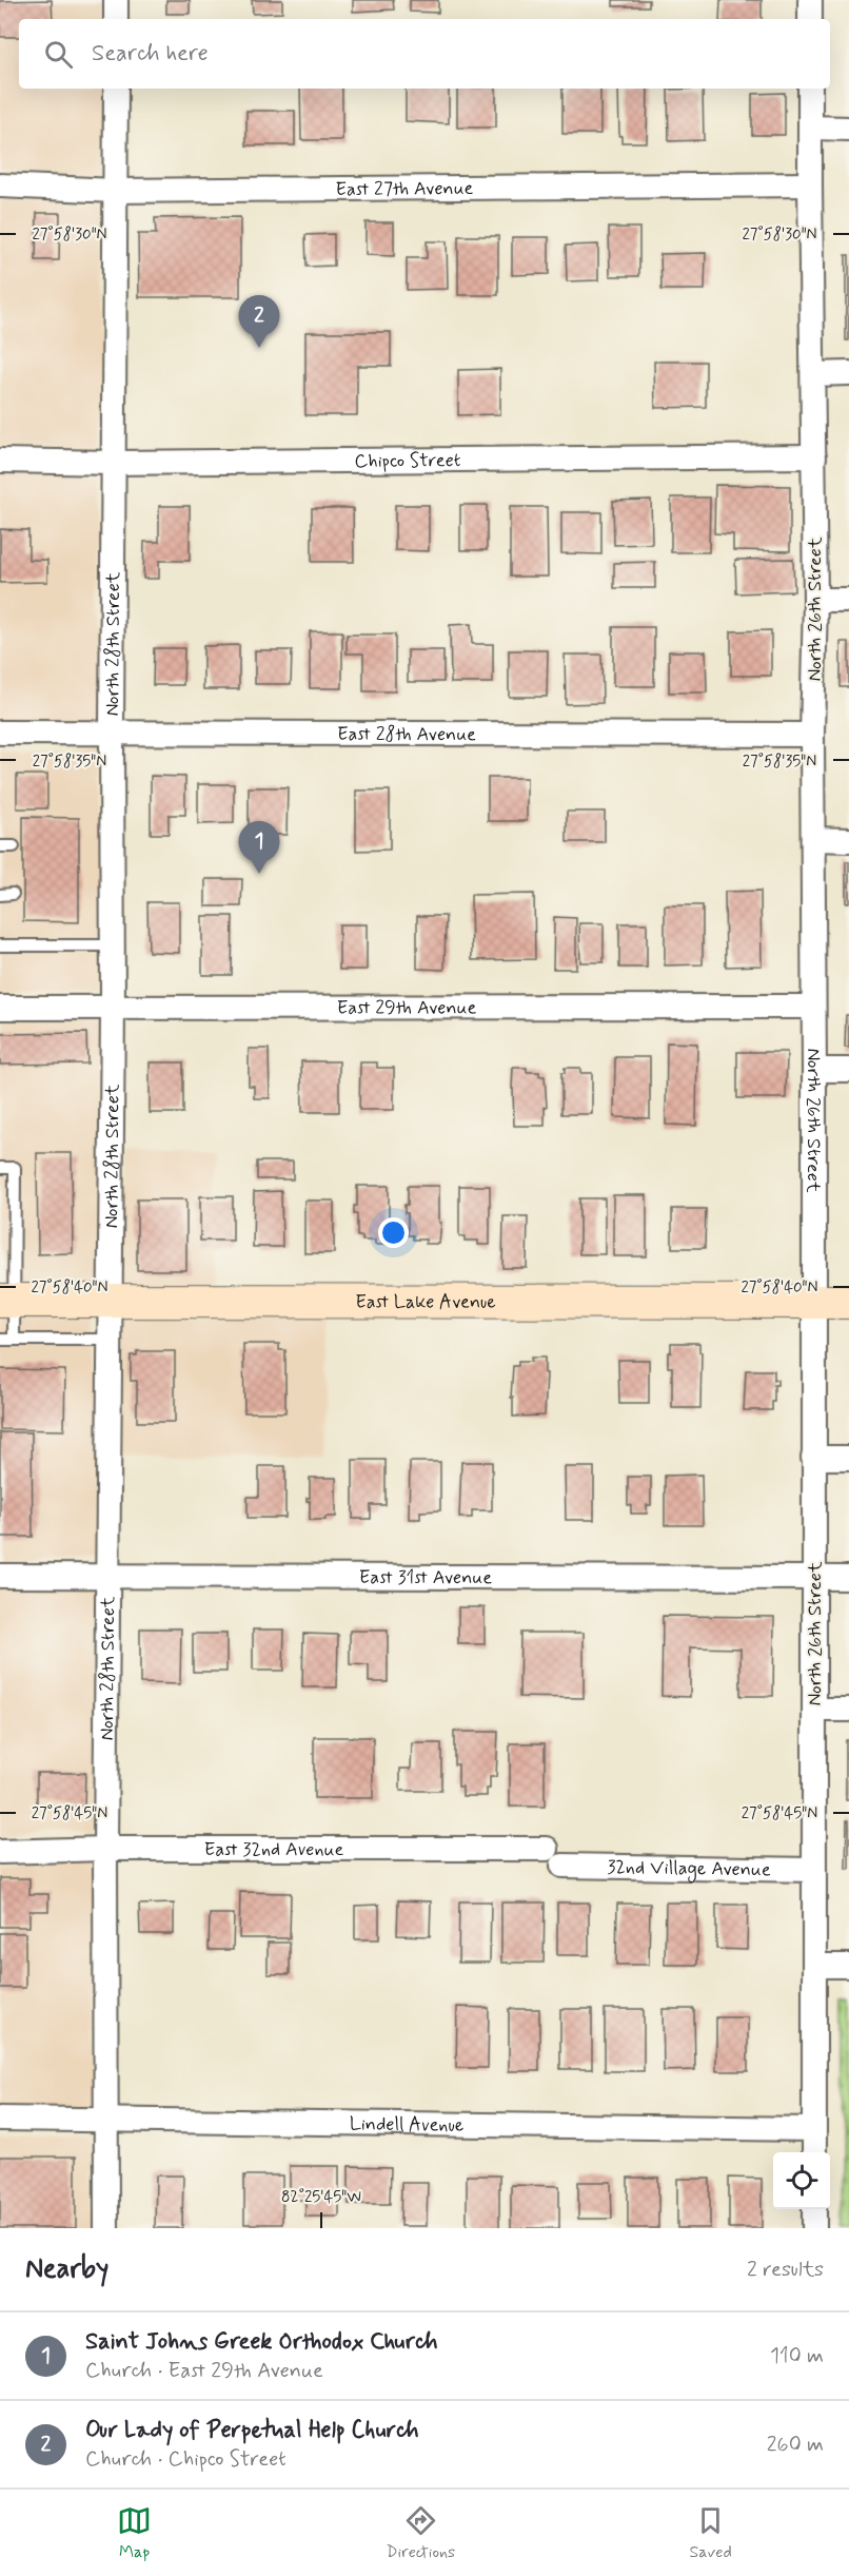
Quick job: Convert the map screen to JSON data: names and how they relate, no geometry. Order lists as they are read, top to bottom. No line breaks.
{"streets":{"street":["East 27th Avenue","Chipco Street","North 26th Street","North 28th Street","East 28th Avenue","East 29th Avenue","East Lake Avenue","East 31st Avenue","East 32nd Avenue","32nd Village Avenue","Lindell Avenue"]},"crossings":[["East 27th Avenue","North 26th Street"],["East 27th Avenue","North 28th Street"],["Chipco Street","North 26th Street"],["Chipco Street","North 28th Street"],["North 26th Street","East 28th Avenue"],["North 26th Street","East 29th Avenue"],["North 26th Street","East Lake Avenue"],["North 26th Street","East 31st Avenue"],["North 26th Street","32nd Village Avenue"],["North 26th Street","Lindell Avenue"],["North 28th Street","East 28th Avenue"],["North 28th Street","East 29th Avenue"],["North 28th Street","East Lake Avenue"],["North 28th Street","East 31st Avenue"],["North 28th Street","East 32nd Avenue"],["North 28th Street","Lindell Avenue"],["East 32nd Avenue","32nd Village Avenue"]],"page":{"search":"Search here","pins":["2","1"],"heading":["Nearby","2 results"],"list":[{"mark":"1","name":"Saint Johns Greek Orthodox Church","note":"Church · East 29th Avenue","value":"110 m"},{"mark":"2","name":"Our Lady of Perpetual Help Church","note":"Church · Chipco Street","value":"260 m"}],"nav":["Map","Directions","Saved"]},"coordinates":["27°58'30\"N","27°58'35\"N","27°58'40\"N","27°58'45\"N","82°25'45\"W"]}
